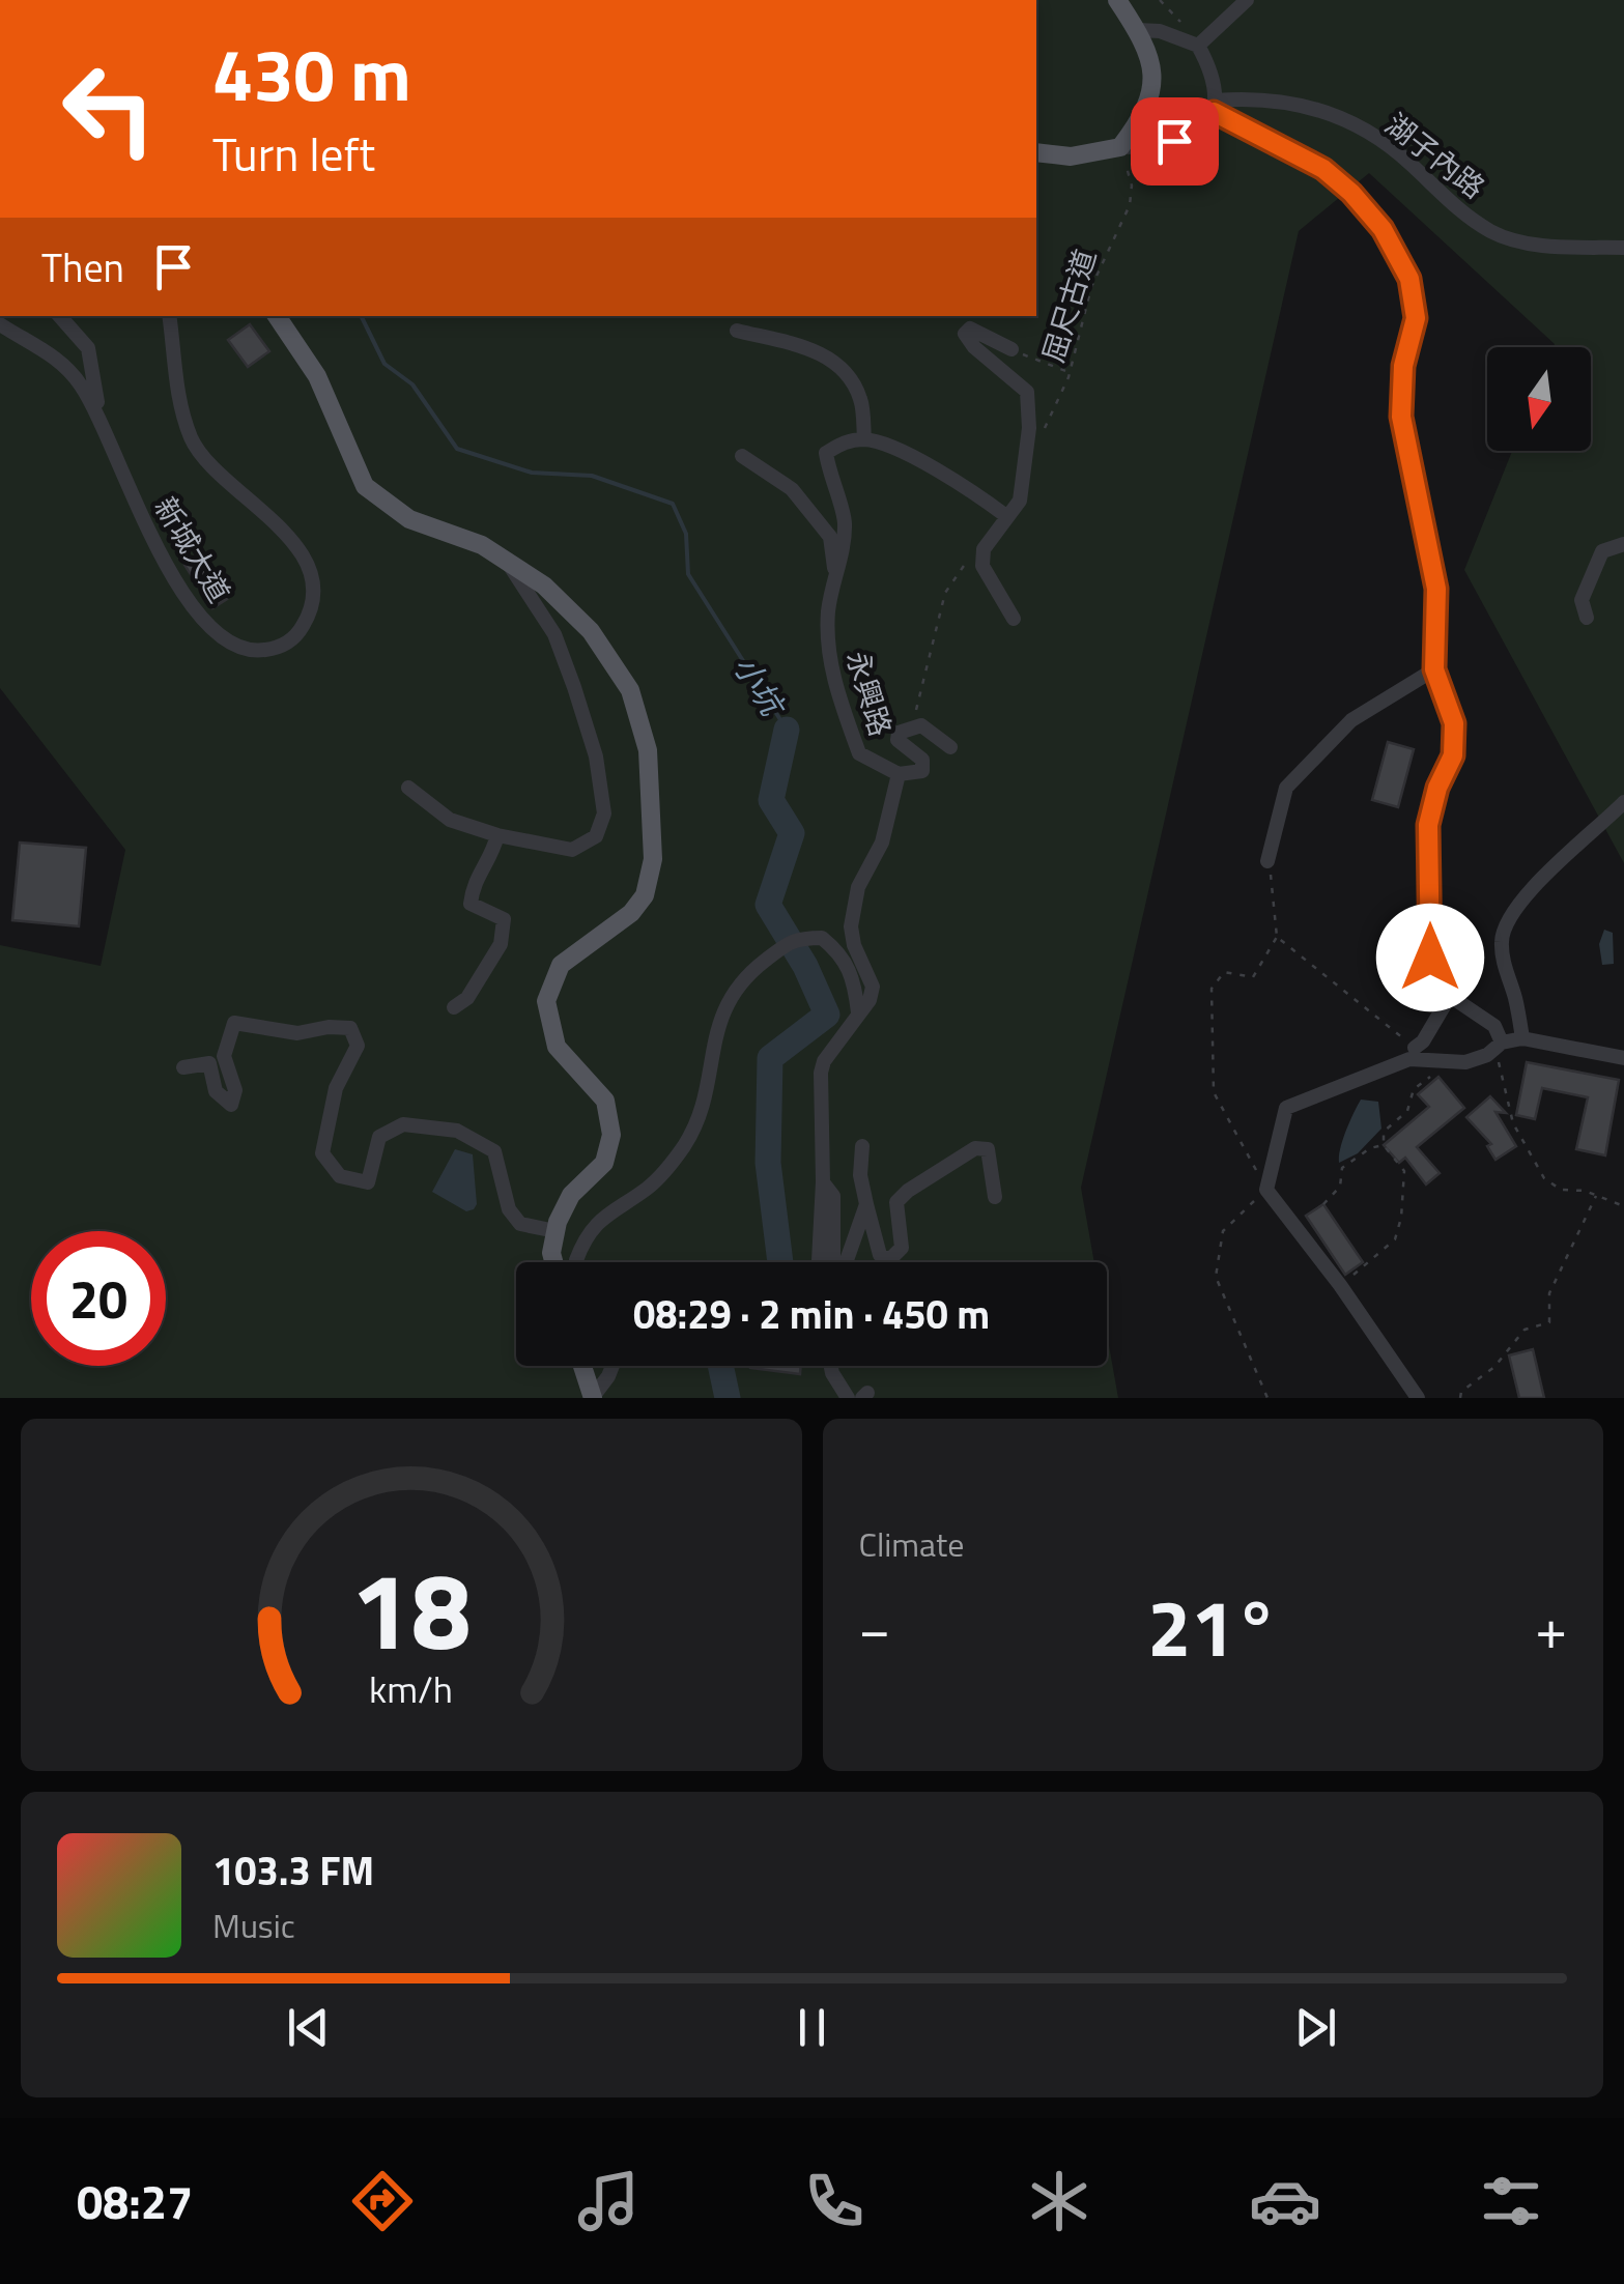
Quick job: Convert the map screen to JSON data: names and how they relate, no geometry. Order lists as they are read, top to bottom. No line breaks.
{"streets":{"street":["湖子內路","新城大道","永興路"],"path":["屈尺古道"]},"water":["小坑"],"north":"bottom","page":{"turn":["430 m","Turn left"],"then":"Then","limit":"20","trip":"08:29 · 2 min · 450 m","tile":"Climate","heat":["−","21°","+"],"song":["103.3 FM","Music"],"tabs":"08:27","gauge":["18","km/h"]}}
